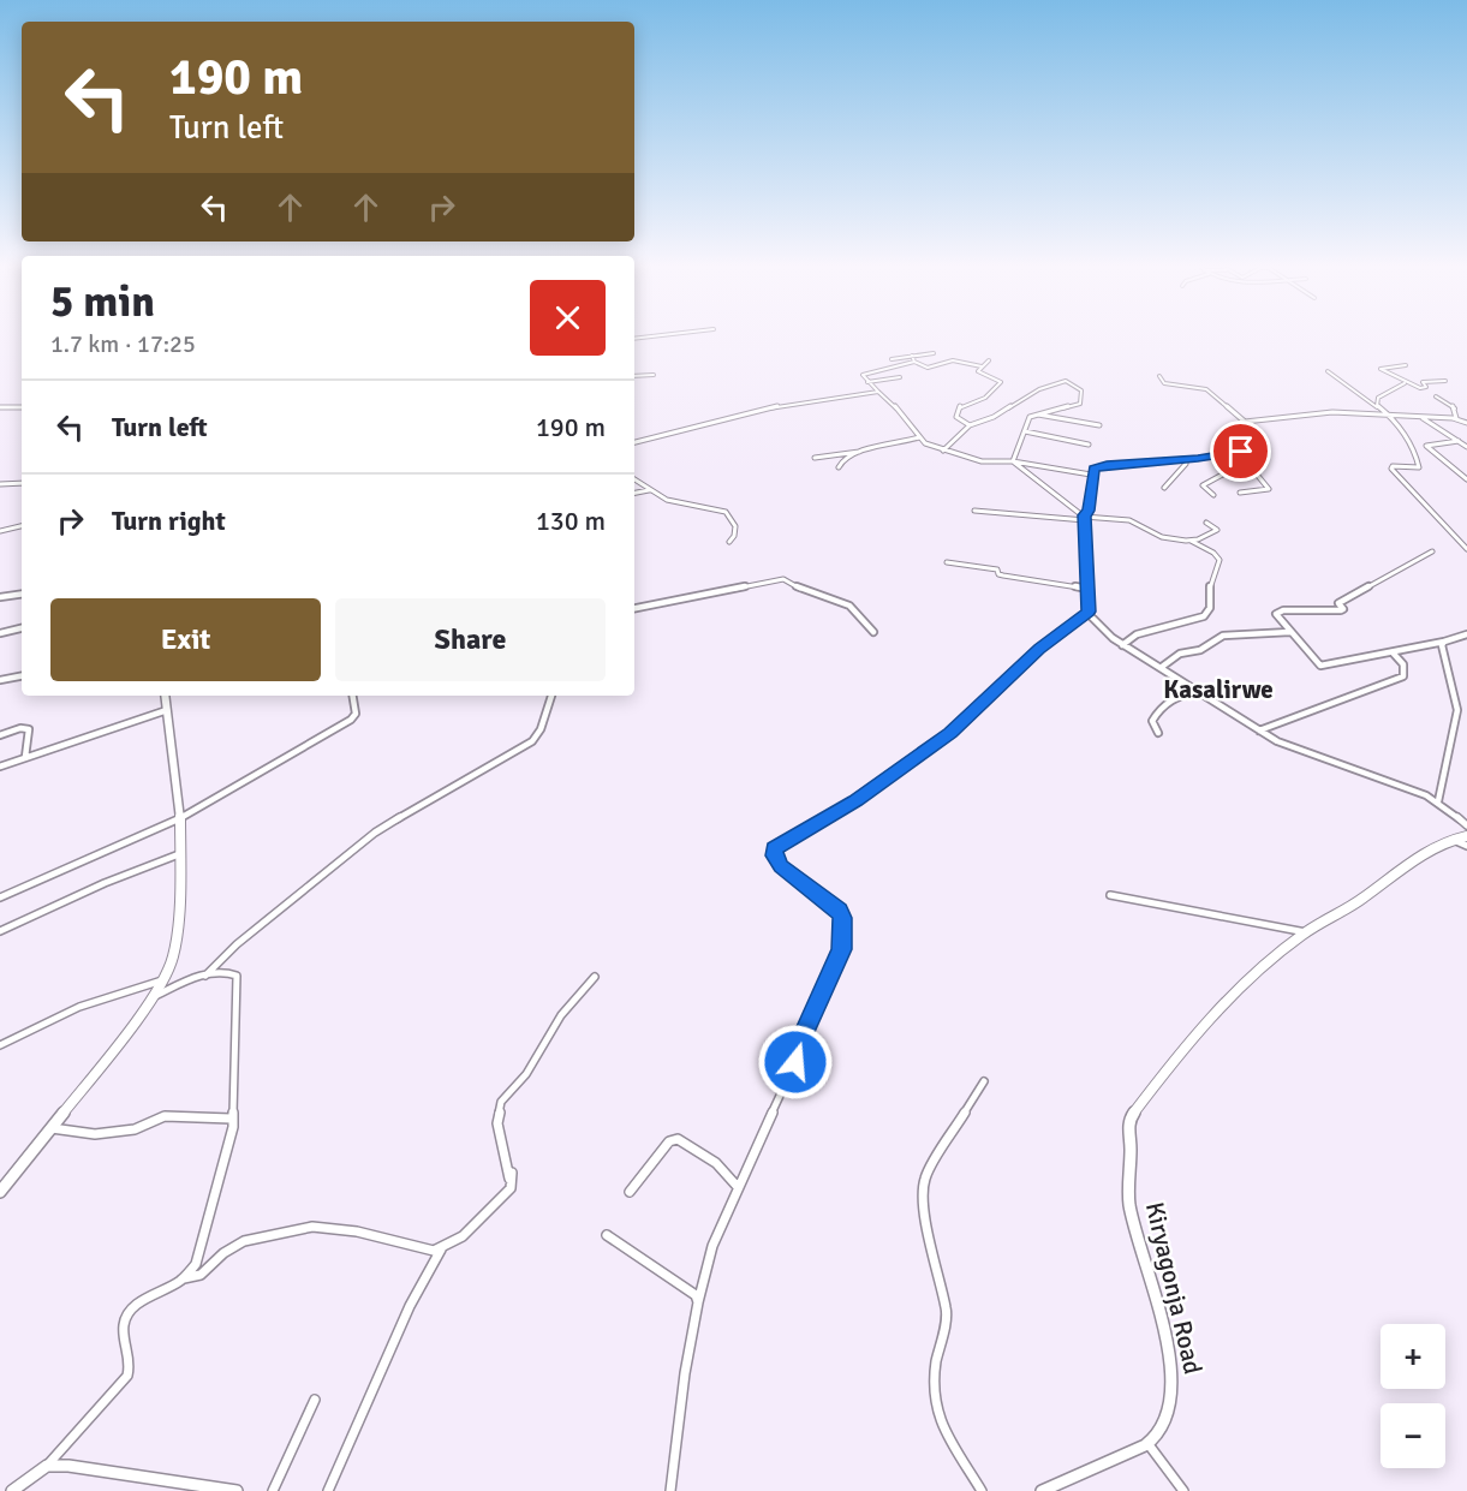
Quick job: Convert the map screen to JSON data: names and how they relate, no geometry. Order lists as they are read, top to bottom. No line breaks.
{"streets":{"street":["Kiryagonja Road"]},"districts":["Kasalirwe"],"page":{"turn":["190 m","Turn left"],"heading":["5 min","1.7 km · 17:25"],"list":[{"name":"Turn left","value":"190 m"},{"name":"Turn right","value":"130 m"}],"buttons":["Exit","Share"],"map_buttons":["+","−"]}}
